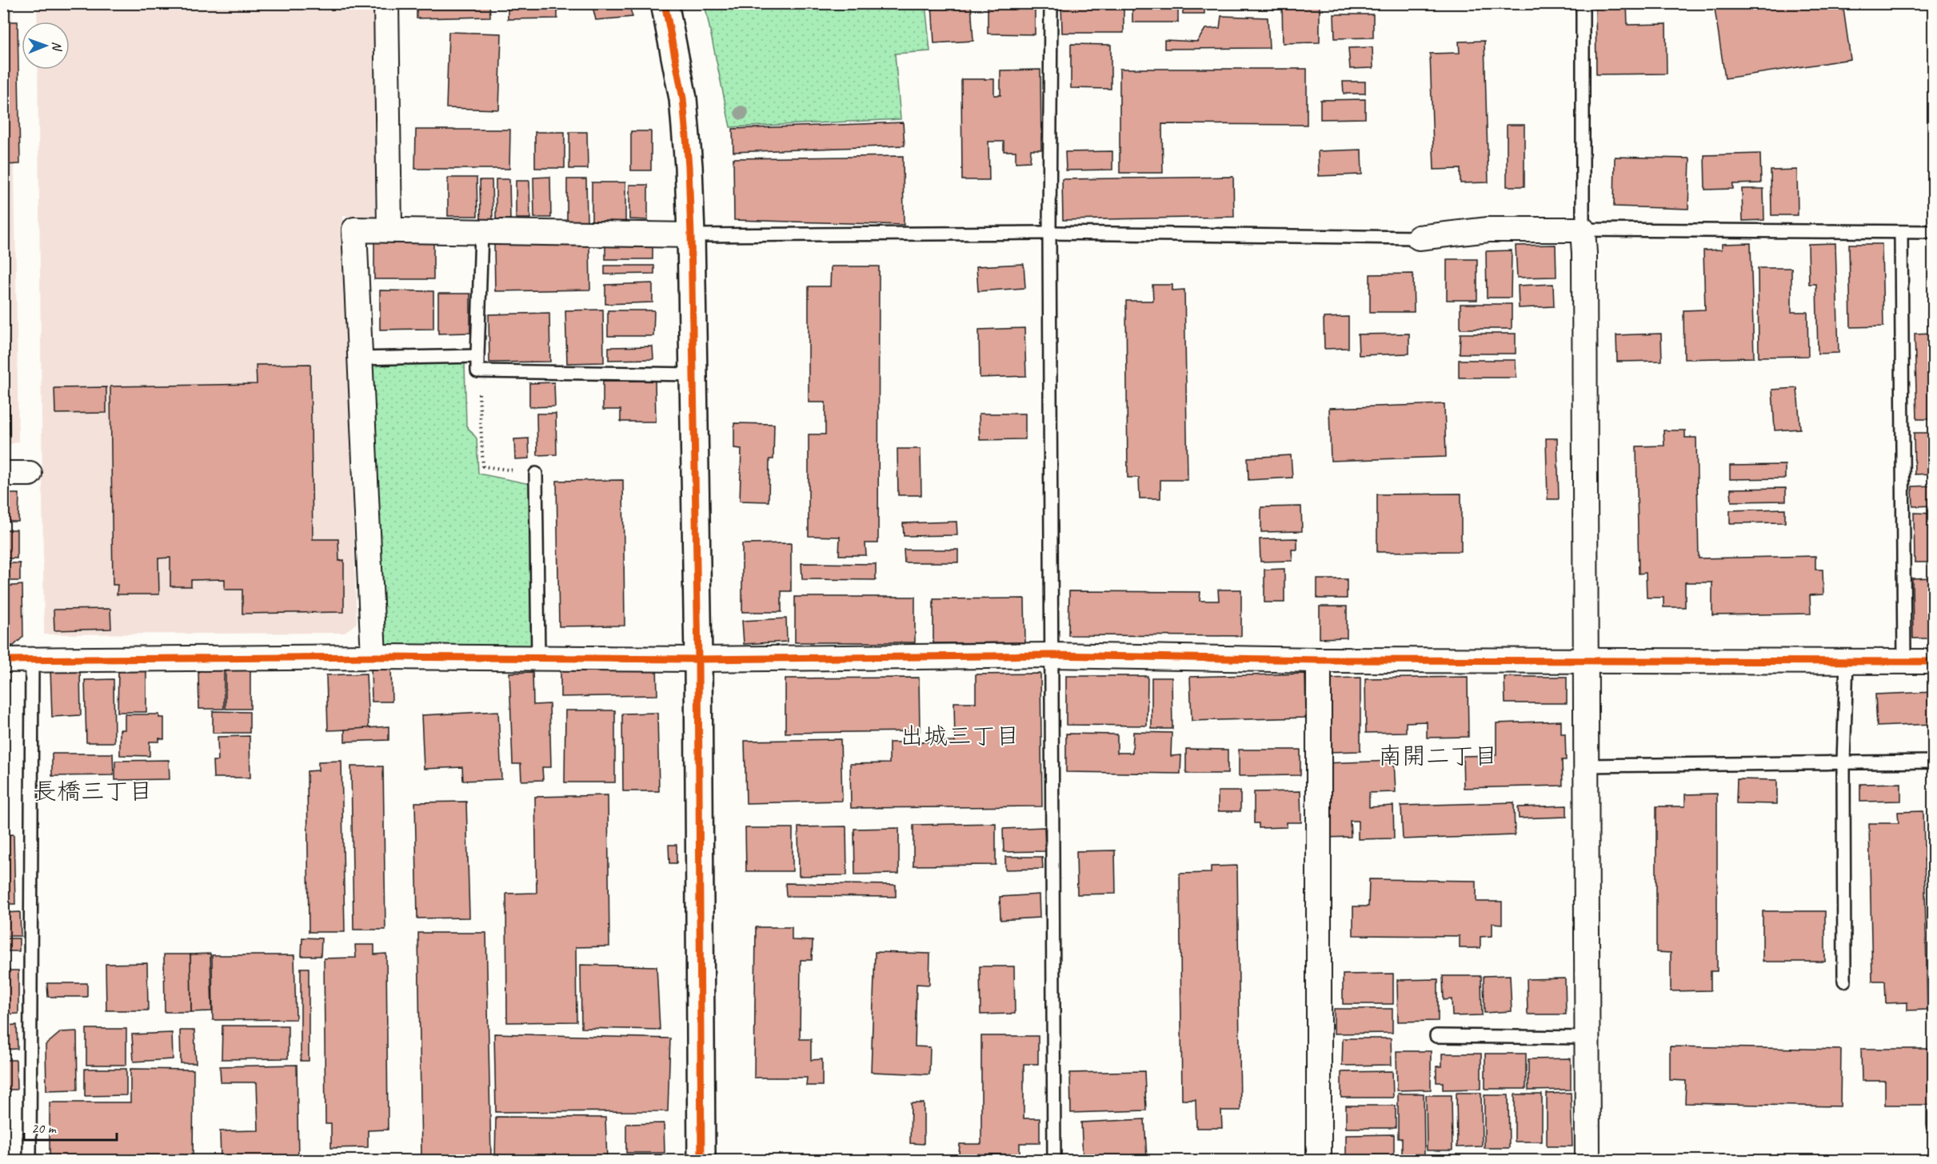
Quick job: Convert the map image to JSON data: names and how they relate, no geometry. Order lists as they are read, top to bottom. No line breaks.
{"districts":["出城三丁目","南開二丁目","長橋三丁目"],"scale_bar":"20 m","north":"right"}
